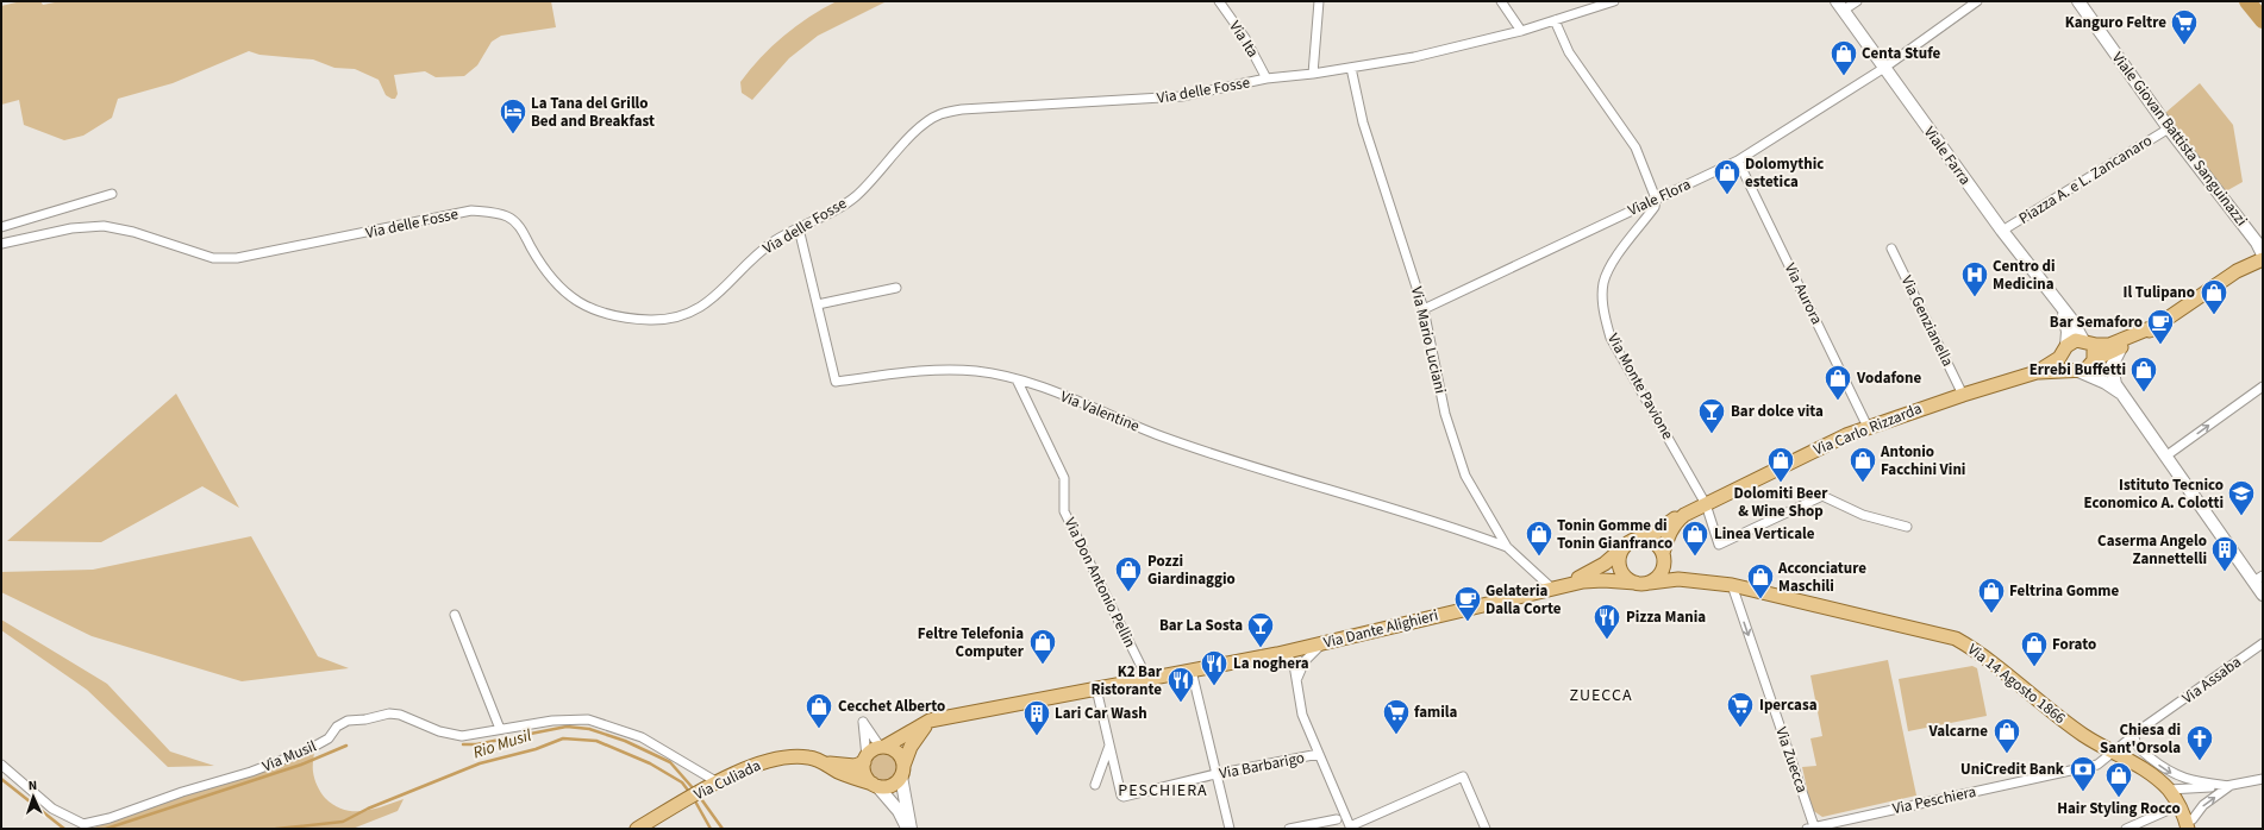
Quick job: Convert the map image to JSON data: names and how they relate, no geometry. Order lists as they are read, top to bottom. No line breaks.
{"streets":{"main road":["Via Carlo Rizzarda","Via Dante Alighieri","Via 14 Agosto 1866","Via Culiada"],"street":["Via Ita","Via delle Fosse","Viale Giovan Battista Sanguinazzi","Viale Farra","Piazza A. e L. Zancanaro","Viale Flora","Via Aurora","Via Genzianella","Via Mario Luciani","Via Monte Pavione","Via Valentine","Via Don Antonio Pellin","Via Assaba","Via Musil","Via Zuecca","Via Barbarigo","Via Peschiera"]},"crossings":[["Via Ita","Via delle Fosse"],["Via delle Fosse","Via Mario Luciani"],["Via delle Fosse","Via Valentine"],["Viale Giovan Battista Sanguinazzi","Piazza A. e L. Zancanaro"],["Viale Farra","Piazza A. e L. Zancanaro"],["Viale Farra","Viale Flora"],["Viale Farra","Via Carlo Rizzarda"],["Viale Flora","Via Aurora"],["Viale Flora","Via Mario Luciani"],["Viale Flora","Via Monte Pavione"],["Via Aurora","Via Carlo Rizzarda"],["Via Genzianella","Via Carlo Rizzarda"],["Via Mario Luciani","Via Valentine"],["Via Mario Luciani","Via Dante Alighieri"],["Via Monte Pavione","Via Carlo Rizzarda"],["Via Valentine","Via Don Antonio Pellin"],["Via Carlo Rizzarda","Via Dante Alighieri"],["Via Carlo Rizzarda","Via 14 Agosto 1866"],["Via Don Antonio Pellin","Via Dante Alighieri"],["Via Dante Alighieri","Via 14 Agosto 1866"],["Via Dante Alighieri","Via Culiada"],["Via Assaba","Via 14 Agosto 1866"],["Via Assaba","Via Peschiera"],["Via 14 Agosto 1866","Via Zuecca"],["Via 14 Agosto 1866","Via Peschiera"],["Via Musil","Via Culiada"],["Via Zuecca","Via Peschiera"]],"one_way":["Via Zuecca"],"districts":["ZUECCA","PESCHIERA"],"water":["Rio Musil"],"places":{"supermarket":["Kanguro Feltre","Ipercasa","famila"],"shop":["Centa Stufe","Dolomythic estetica","Il Tulipano","Errebi Buffetti","Vodafone","Dolomiti Beer & Wine Shop","Antonio Facchini Vini","Tonin Gomme di Tonin Gianfranco","Linea Verticale","Pozzi Giardinaggio","Acconciature Maschili","Feltrina Gomme","Feltre Telefonia Computer","Forato","Cecchet Alberto","Valcarne","Hair Styling Rocco"],"hotel":["La Tana del Grillo Bed and Breakfast"],"hospital":["Centro di Medicina"],"cafe":["Bar Semaforo","Gelateria Dalla Corte"],"bar":["Bar dolce vita","Bar La Sosta"],"school or university":["Istituto Tecnico Economico A. Colotti"],"building":["Caserma Angelo Zannettelli","Lari Car Wash"],"restaurant":["Pizza Mania","La noghera","K2 Bar Ristorante"],"church":["Chiesa di Sant'Orsola"],"bank":["UniCredit Bank"]},"north":"top"}
